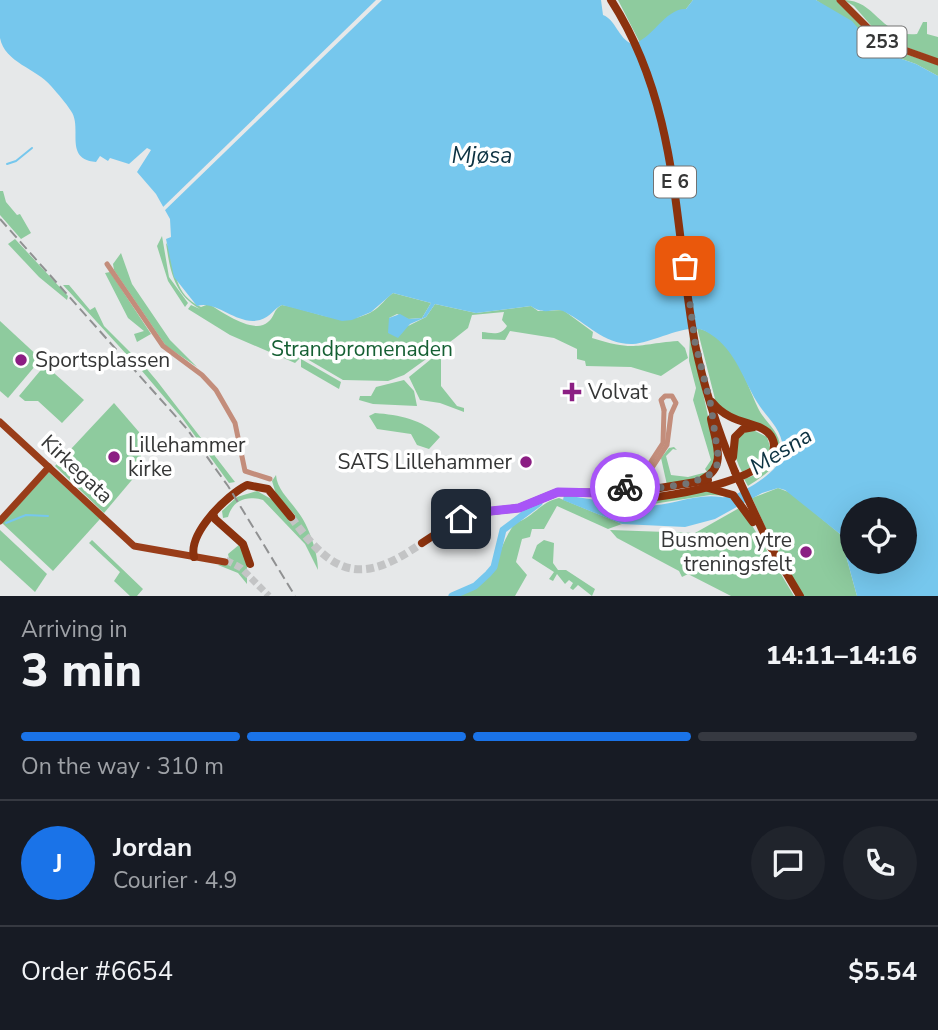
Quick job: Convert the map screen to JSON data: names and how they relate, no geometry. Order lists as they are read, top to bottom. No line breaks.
{"streets":{"highway":["E 6"],"main road":["253","Kirkegata"]},"water":["Mjøsa","Mesna"],"parks":["Strandpromenaden"],"places":{"other":["Sportsplassen","Lillehammer kirke","SATS Lillehammer","Busmoen ytre treningsfelt"],"health":["Volvat"]},"page":{"heading":["3 min","Arriving in","14:11–14:16"],"panel":["Jordan","Courier · 4.9","Order #6654","$5.54"],"bar":"On the way · 310 m","round":"J"}}
